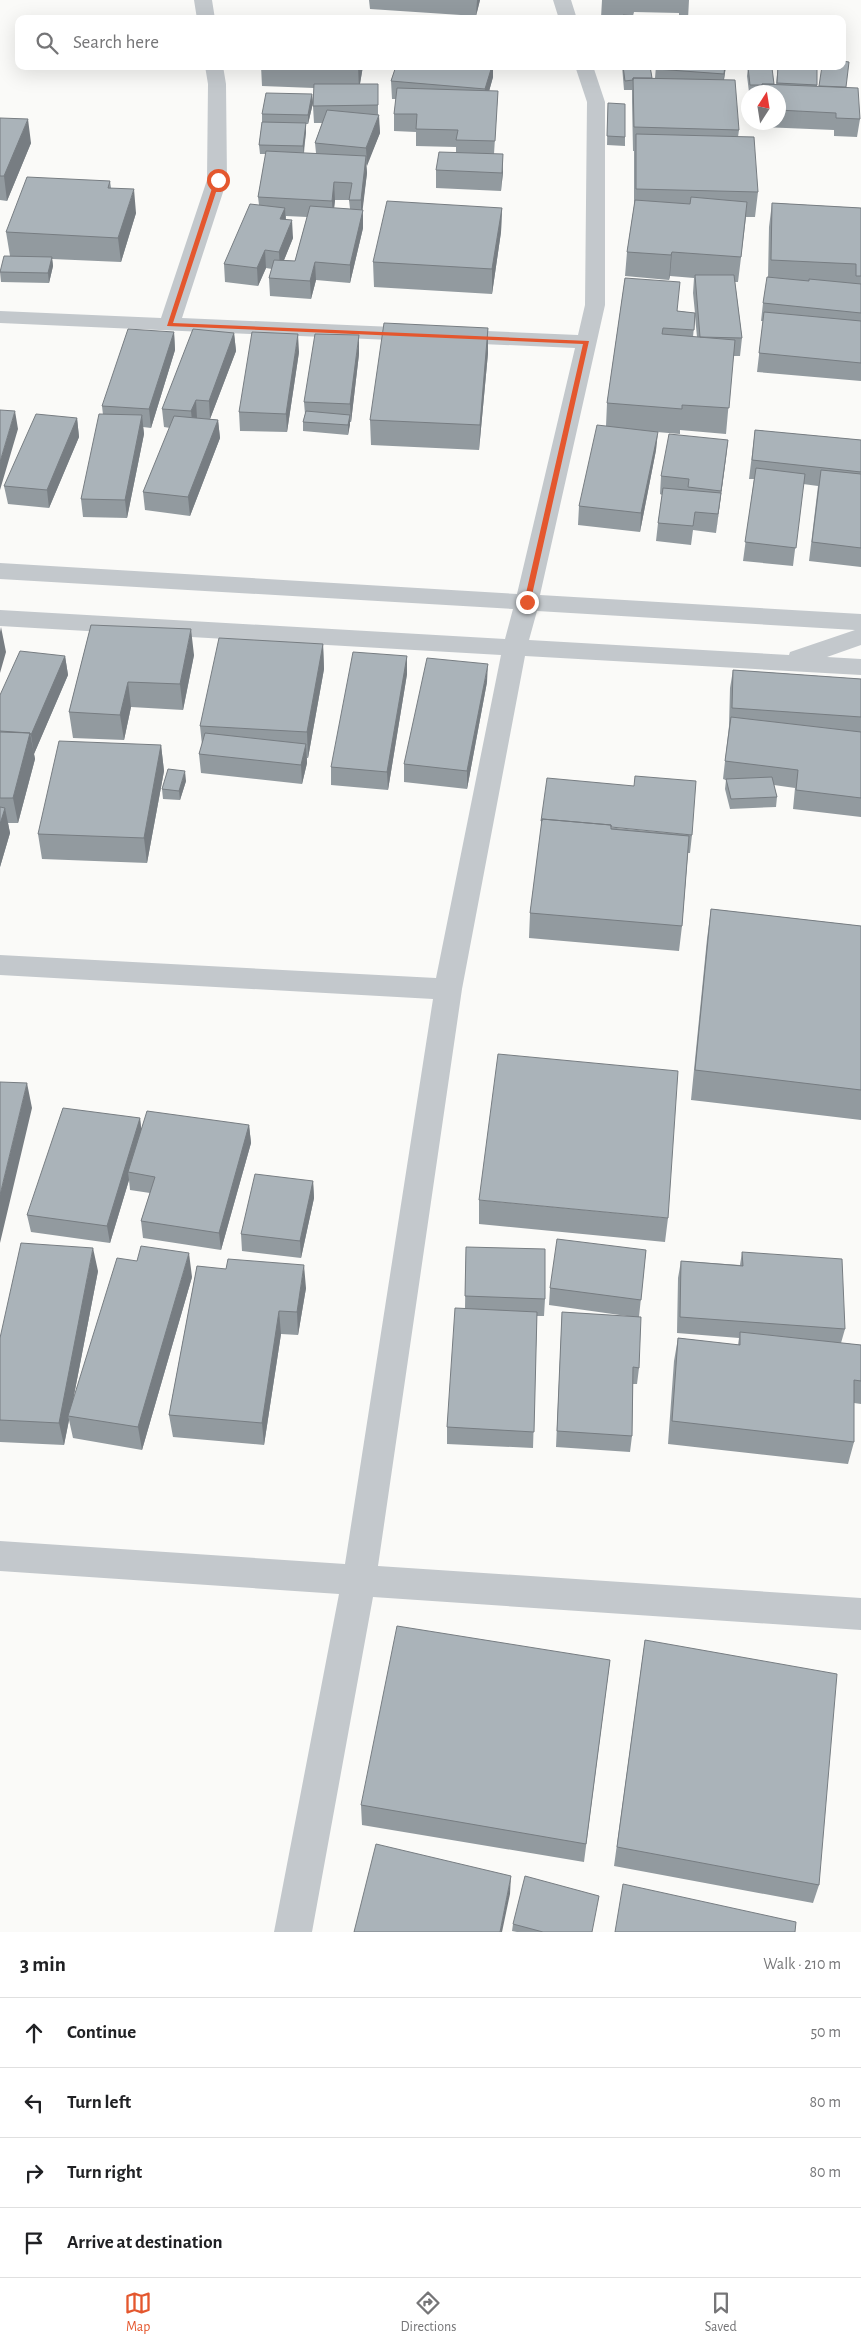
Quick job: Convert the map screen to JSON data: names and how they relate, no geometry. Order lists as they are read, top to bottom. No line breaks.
{"north":"top","page":{"search":"Search here","heading":["3 min","Walk · 210 m"],"list":[["Continue","50 m"],["Turn left","80 m"],["Turn right","80 m"],"Arrive at destination"],"nav":["Map","Directions","Saved"]}}
